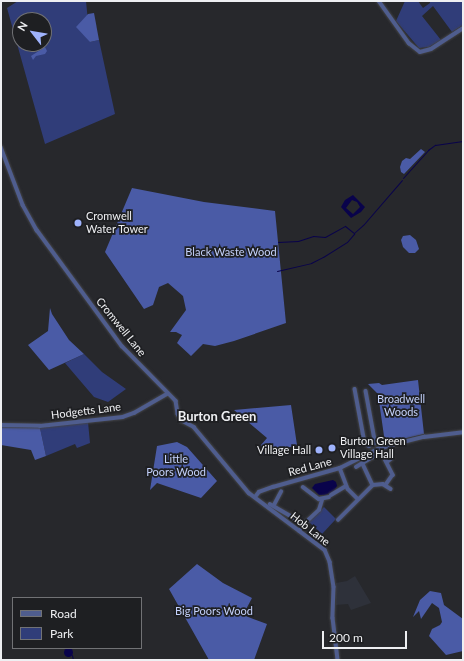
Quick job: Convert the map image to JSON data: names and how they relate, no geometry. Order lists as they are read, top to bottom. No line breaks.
{"streets":{"street":["Cromwell Lane","Hodgetts Lane","Red Lane","Hob Lane"]},"crossings":[["Cromwell Lane","Hodgetts Lane"],["Cromwell Lane","Red Lane"],["Cromwell Lane","Hob Lane"],["Red Lane","Hob Lane"]],"districts":["Burton Green"],"parks":["Black Waste Wood","Broadwell Woods","Little Poors Wood","Big Poors Wood"],"places":["Cromwell Water Tower","Burton Green Village Hall","Village Hall"],"legend":["Road","Park"],"scale_bar":"200 m","north":"top left"}
